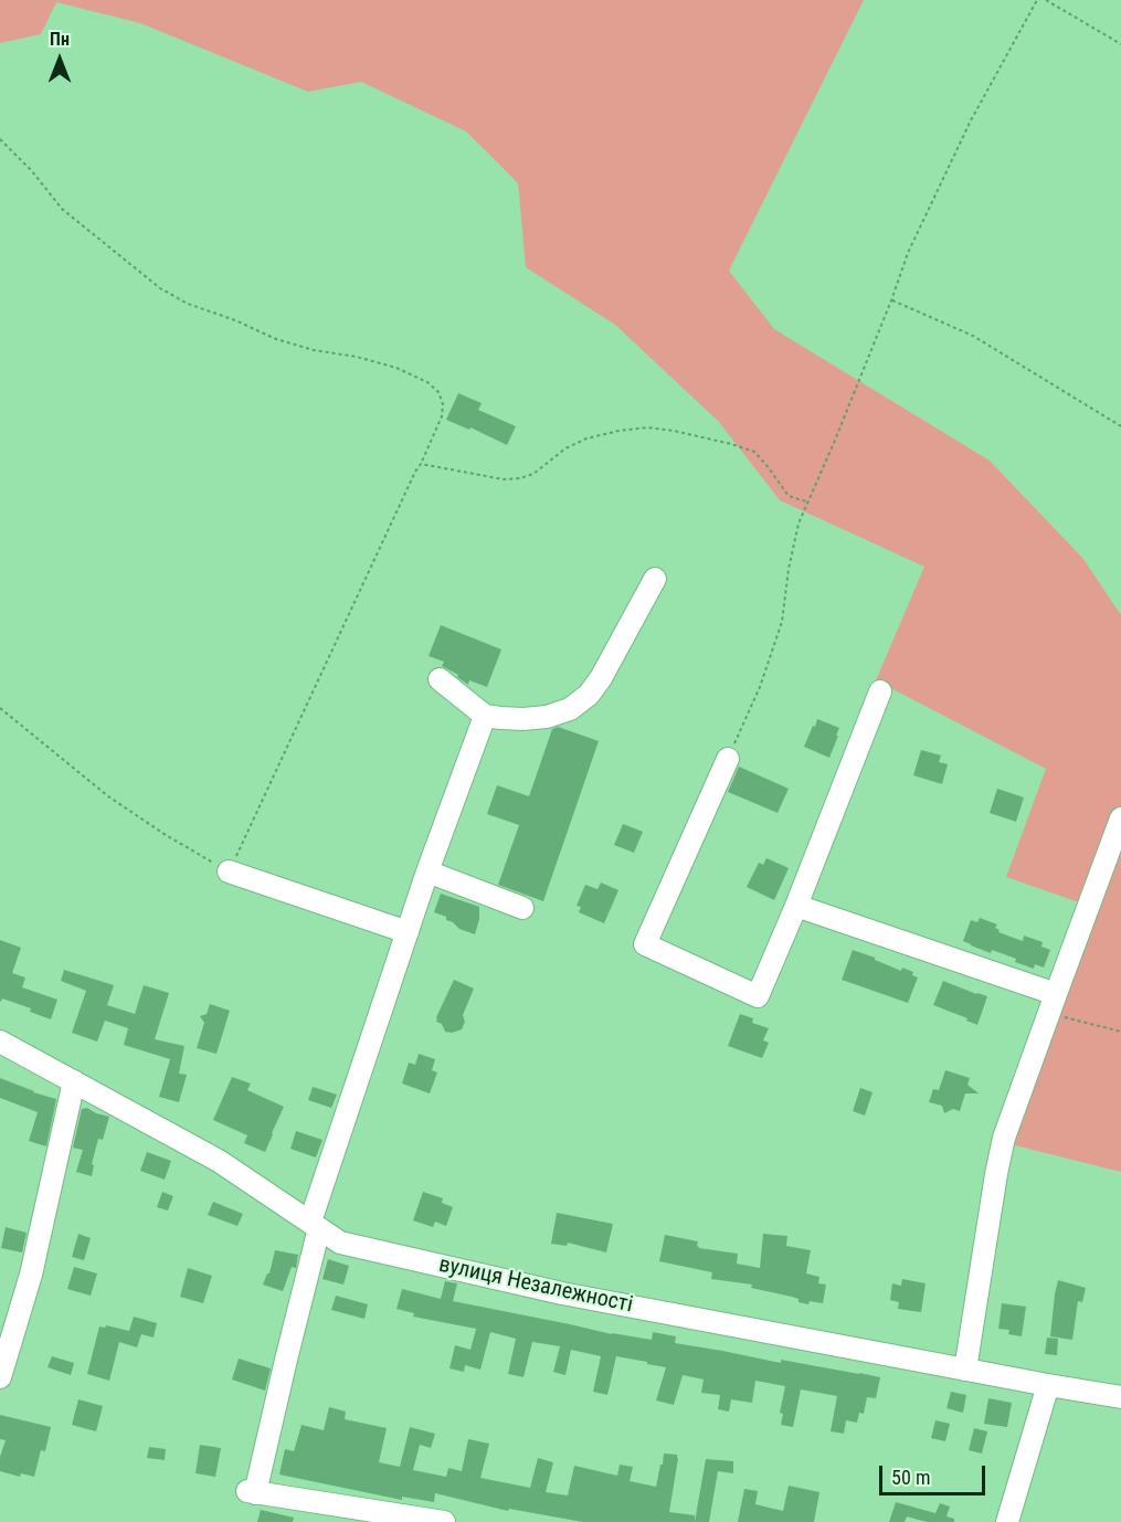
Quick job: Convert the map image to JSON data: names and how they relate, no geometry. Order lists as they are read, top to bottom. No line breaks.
{"streets":{"street":["вулиця Незалежності"]},"scale_bar":"50 m","north":"top"}
